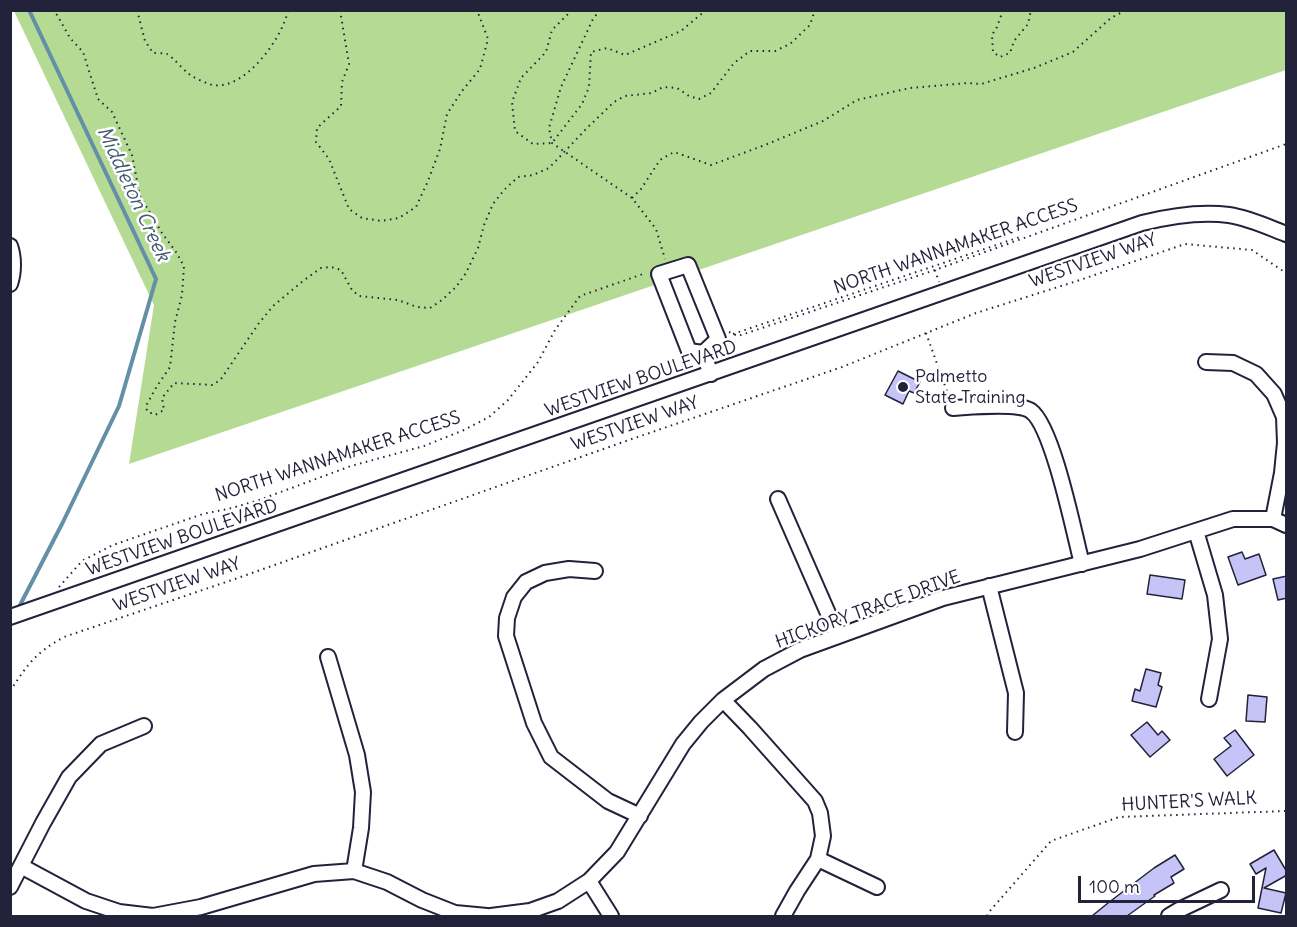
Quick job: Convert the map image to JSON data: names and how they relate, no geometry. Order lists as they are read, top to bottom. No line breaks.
{"streets":{"street":["WESTVIEW BOULEVARD","HICKORY TRACE DRIVE"],"path":["NORTH WANNAMAKER ACCESS","WESTVIEW WAY","HUNTER'S WALK"]},"crossings":[["NORTH WANNAMAKER ACCESS","WESTVIEW BOULEVARD"]],"water":["Middleton Creek"],"places":["Palmetto State Training"],"scale_bar":"100 m"}
